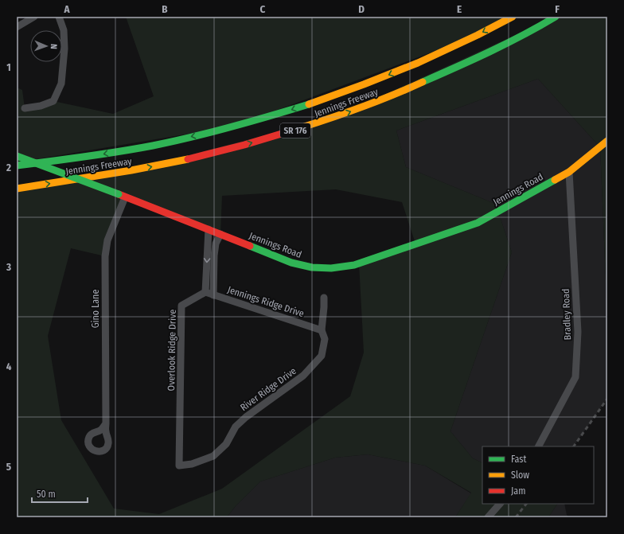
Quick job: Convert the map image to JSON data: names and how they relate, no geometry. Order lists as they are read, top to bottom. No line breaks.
{"streets":{"main road":["Jennings Freeway","SR 176","Jennings Road"],"street":["Jennings Ridge Drive","Gino Lane","Bradley Road","Overlook Ridge Drive","River Ridge Drive"]},"crossings":[["Jennings Road","Gino Lane"],["Jennings Road","Bradley Road"],["Jennings Ridge Drive","Overlook Ridge Drive"],["Jennings Ridge Drive","River Ridge Drive"],["Overlook Ridge Drive","River Ridge Drive"]],"legend":["Fast","Slow","Jam"],"scale_bar":"50 m","north":"right","grid":{"columns":["A","B","C","D","E","F"],"rows":["1","2","3","4","5"]}}
